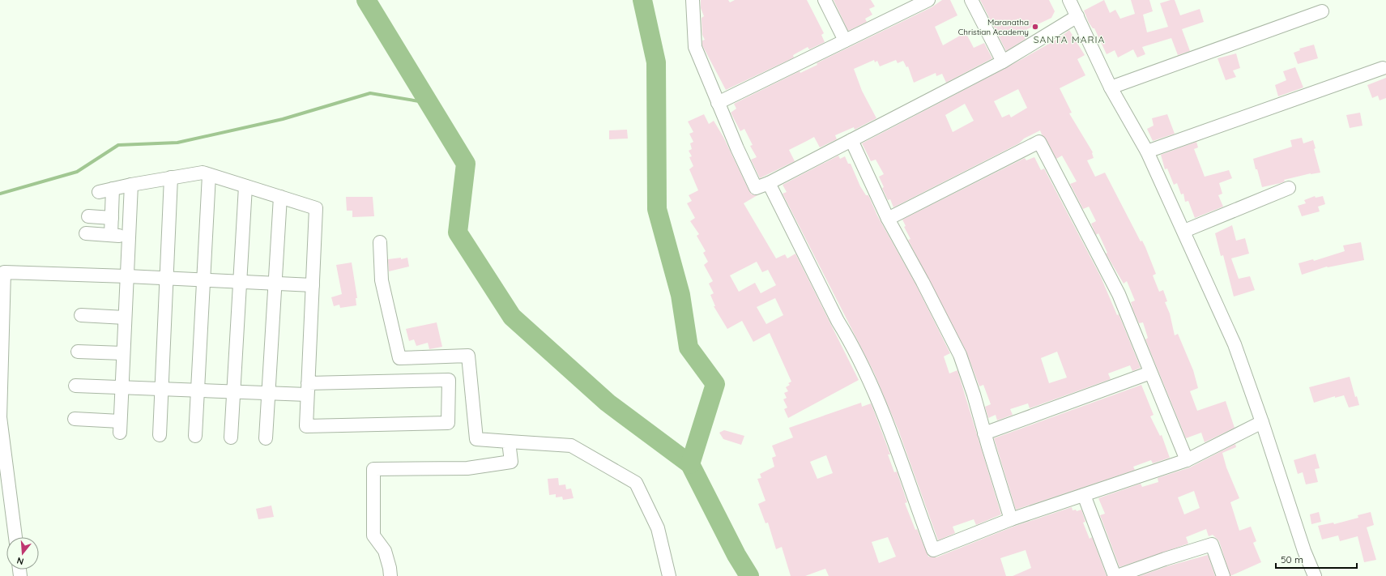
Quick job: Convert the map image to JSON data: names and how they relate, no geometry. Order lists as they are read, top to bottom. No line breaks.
{"districts":["SANTA MARIA"],"places":["Maranatha Christian Academy"],"scale_bar":"50 m","north":"bottom"}
